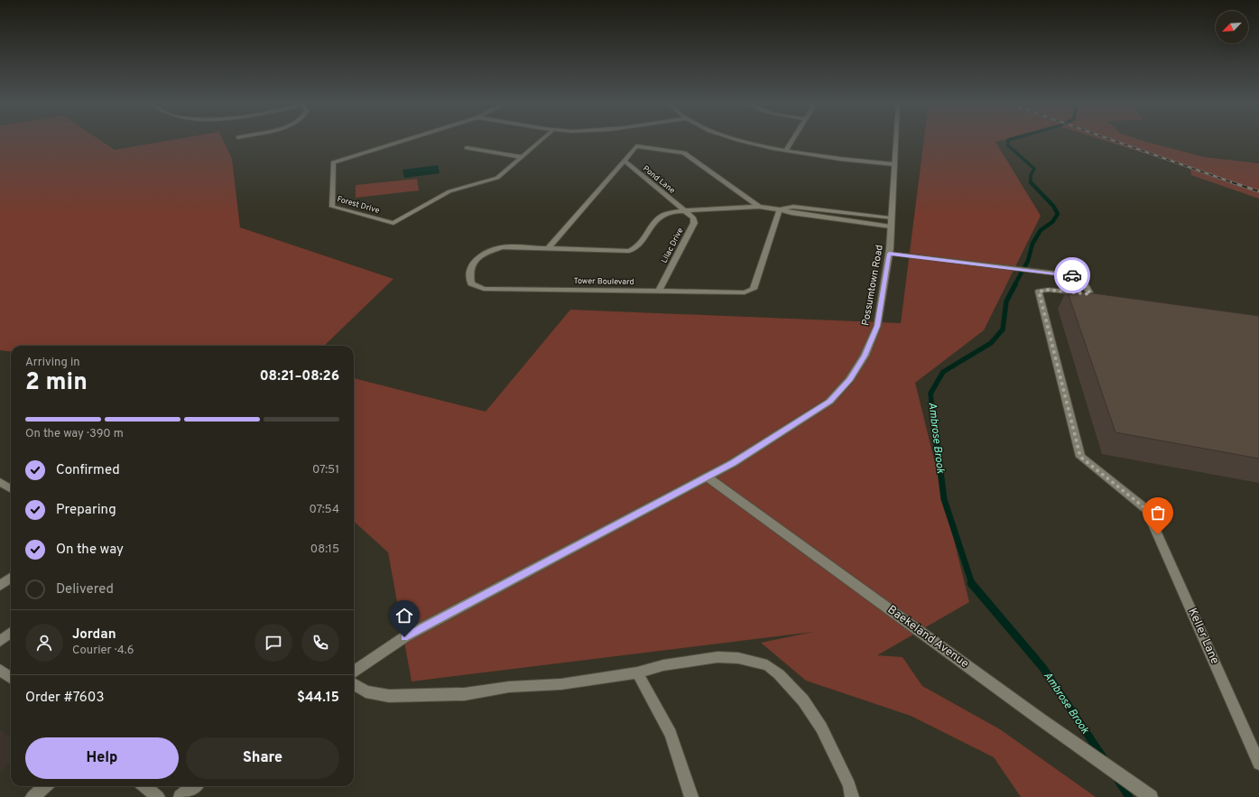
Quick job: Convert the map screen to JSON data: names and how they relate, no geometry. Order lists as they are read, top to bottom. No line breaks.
{"streets":{"street":["Pond Lane","Forest Drive","Lilac Drive","Tower Boulevard","Possumtown Road","Baekeland Avenue"],"lane":["Keller Lane"]},"crossings":[["Pond Lane","Lilac Drive"],["Pond Lane","Tower Boulevard"],["Lilac Drive","Tower Boulevard"],["Tower Boulevard","Possumtown Road"],["Possumtown Road","Baekeland Avenue"]],"water":["Ambrose Brook"],"north":"bottom left","page":{"heading":["2 min","Arriving in","08:21–08:26"],"panel":["Jordan","Courier · 4.6","Order #7603","$44.15"],"bar":"On the way · 390 m","list":[["Confirmed","07:51"],["Preparing","07:54"],["On the way","08:15"],"Delivered"],"buttons":["Help","Share"]}}
